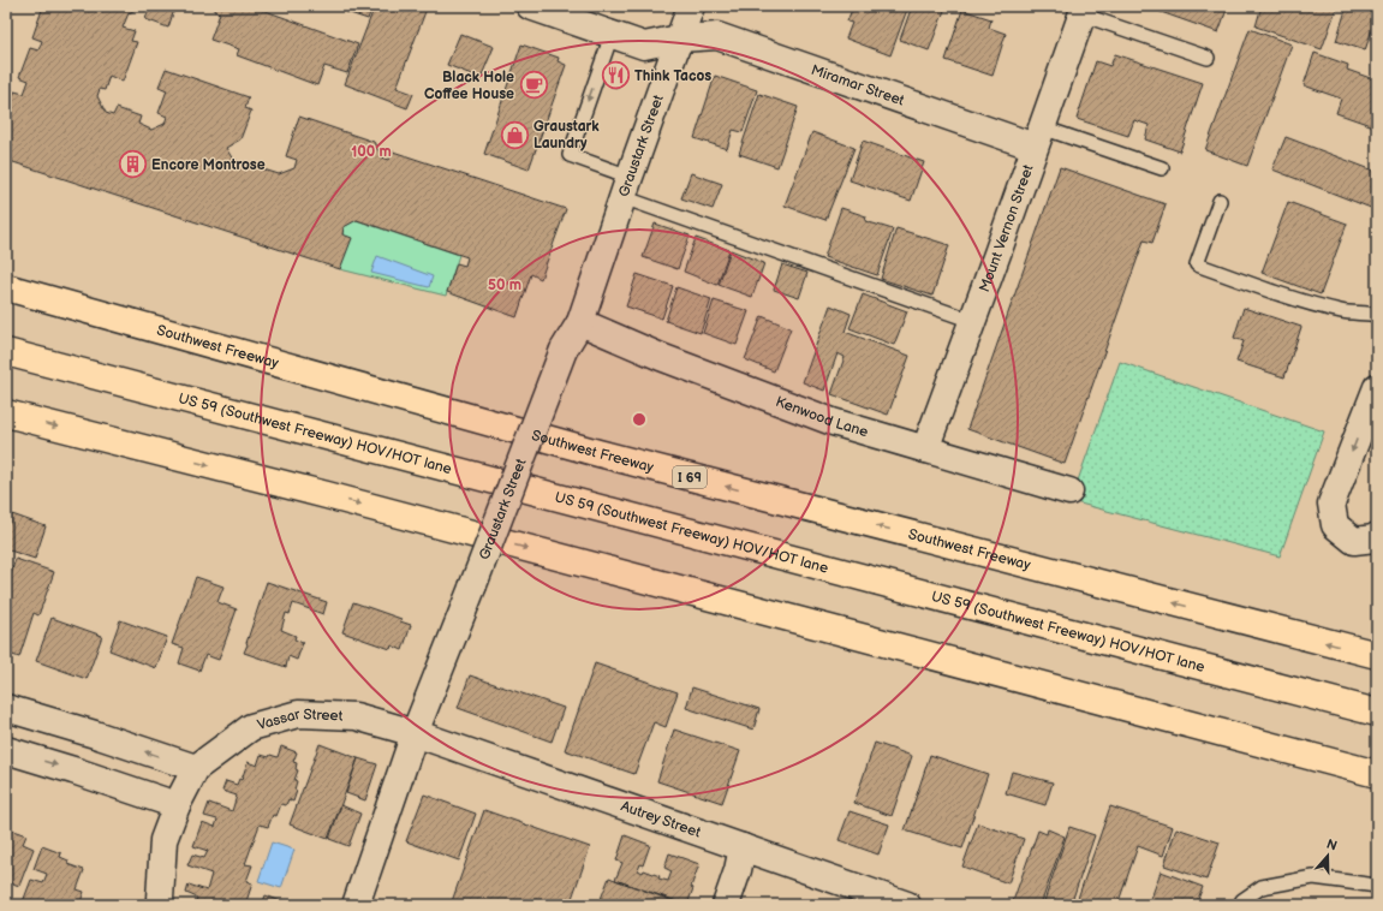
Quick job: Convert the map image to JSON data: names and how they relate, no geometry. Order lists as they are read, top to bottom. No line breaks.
{"streets":{"highway":["Southwest Freeway","US 59 (Southwest Freeway) HOV/HOT lane","I 69"],"street":["Miramar Street","Graustark Street","Mount Vernon Street","Kenwood Lane","Vassar Street","Autrey Street"]},"crossings":[["Miramar Street","Graustark Street"],["Miramar Street","Mount Vernon Street"],["Graustark Street","Kenwood Lane"],["Graustark Street","Vassar Street"],["Graustark Street","Autrey Street"],["Mount Vernon Street","Kenwood Lane"],["Vassar Street","Autrey Street"]],"places":{"restaurant":["Think Tacos"],"cafe":["Black Hole Coffee House"],"shop":["Graustark Laundry"],"building":["Encore Montrose"]},"north":"top","rings":["100 m","50 m"]}
